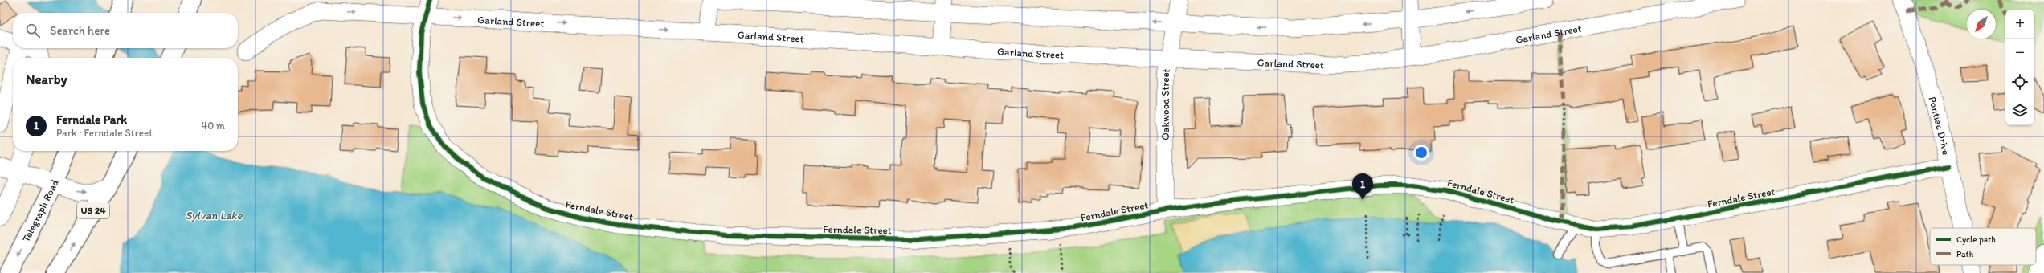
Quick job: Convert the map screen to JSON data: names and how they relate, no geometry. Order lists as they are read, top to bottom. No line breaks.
{"streets":{"highway":["Telegraph Road","US 24"],"street":["Garland Street","Oakwood Street","Pontiac Drive","Ferndale Street"]},"crossings":[["Garland Street","Oakwood Street"],["Garland Street","Ferndale Street"],["Oakwood Street","Ferndale Street"],["Pontiac Drive","Ferndale Street"]],"water":["Sylvan Lake"],"legend":["Cycle path","Path"],"north":"bottom left","page":{"map_buttons":["+","−"],"search":"Search here","heading":"Nearby","list":[{"mark":"1","name":"Ferndale Park","note":"Park · Ferndale Street","value":"40 m"}],"pins":"1"}}
